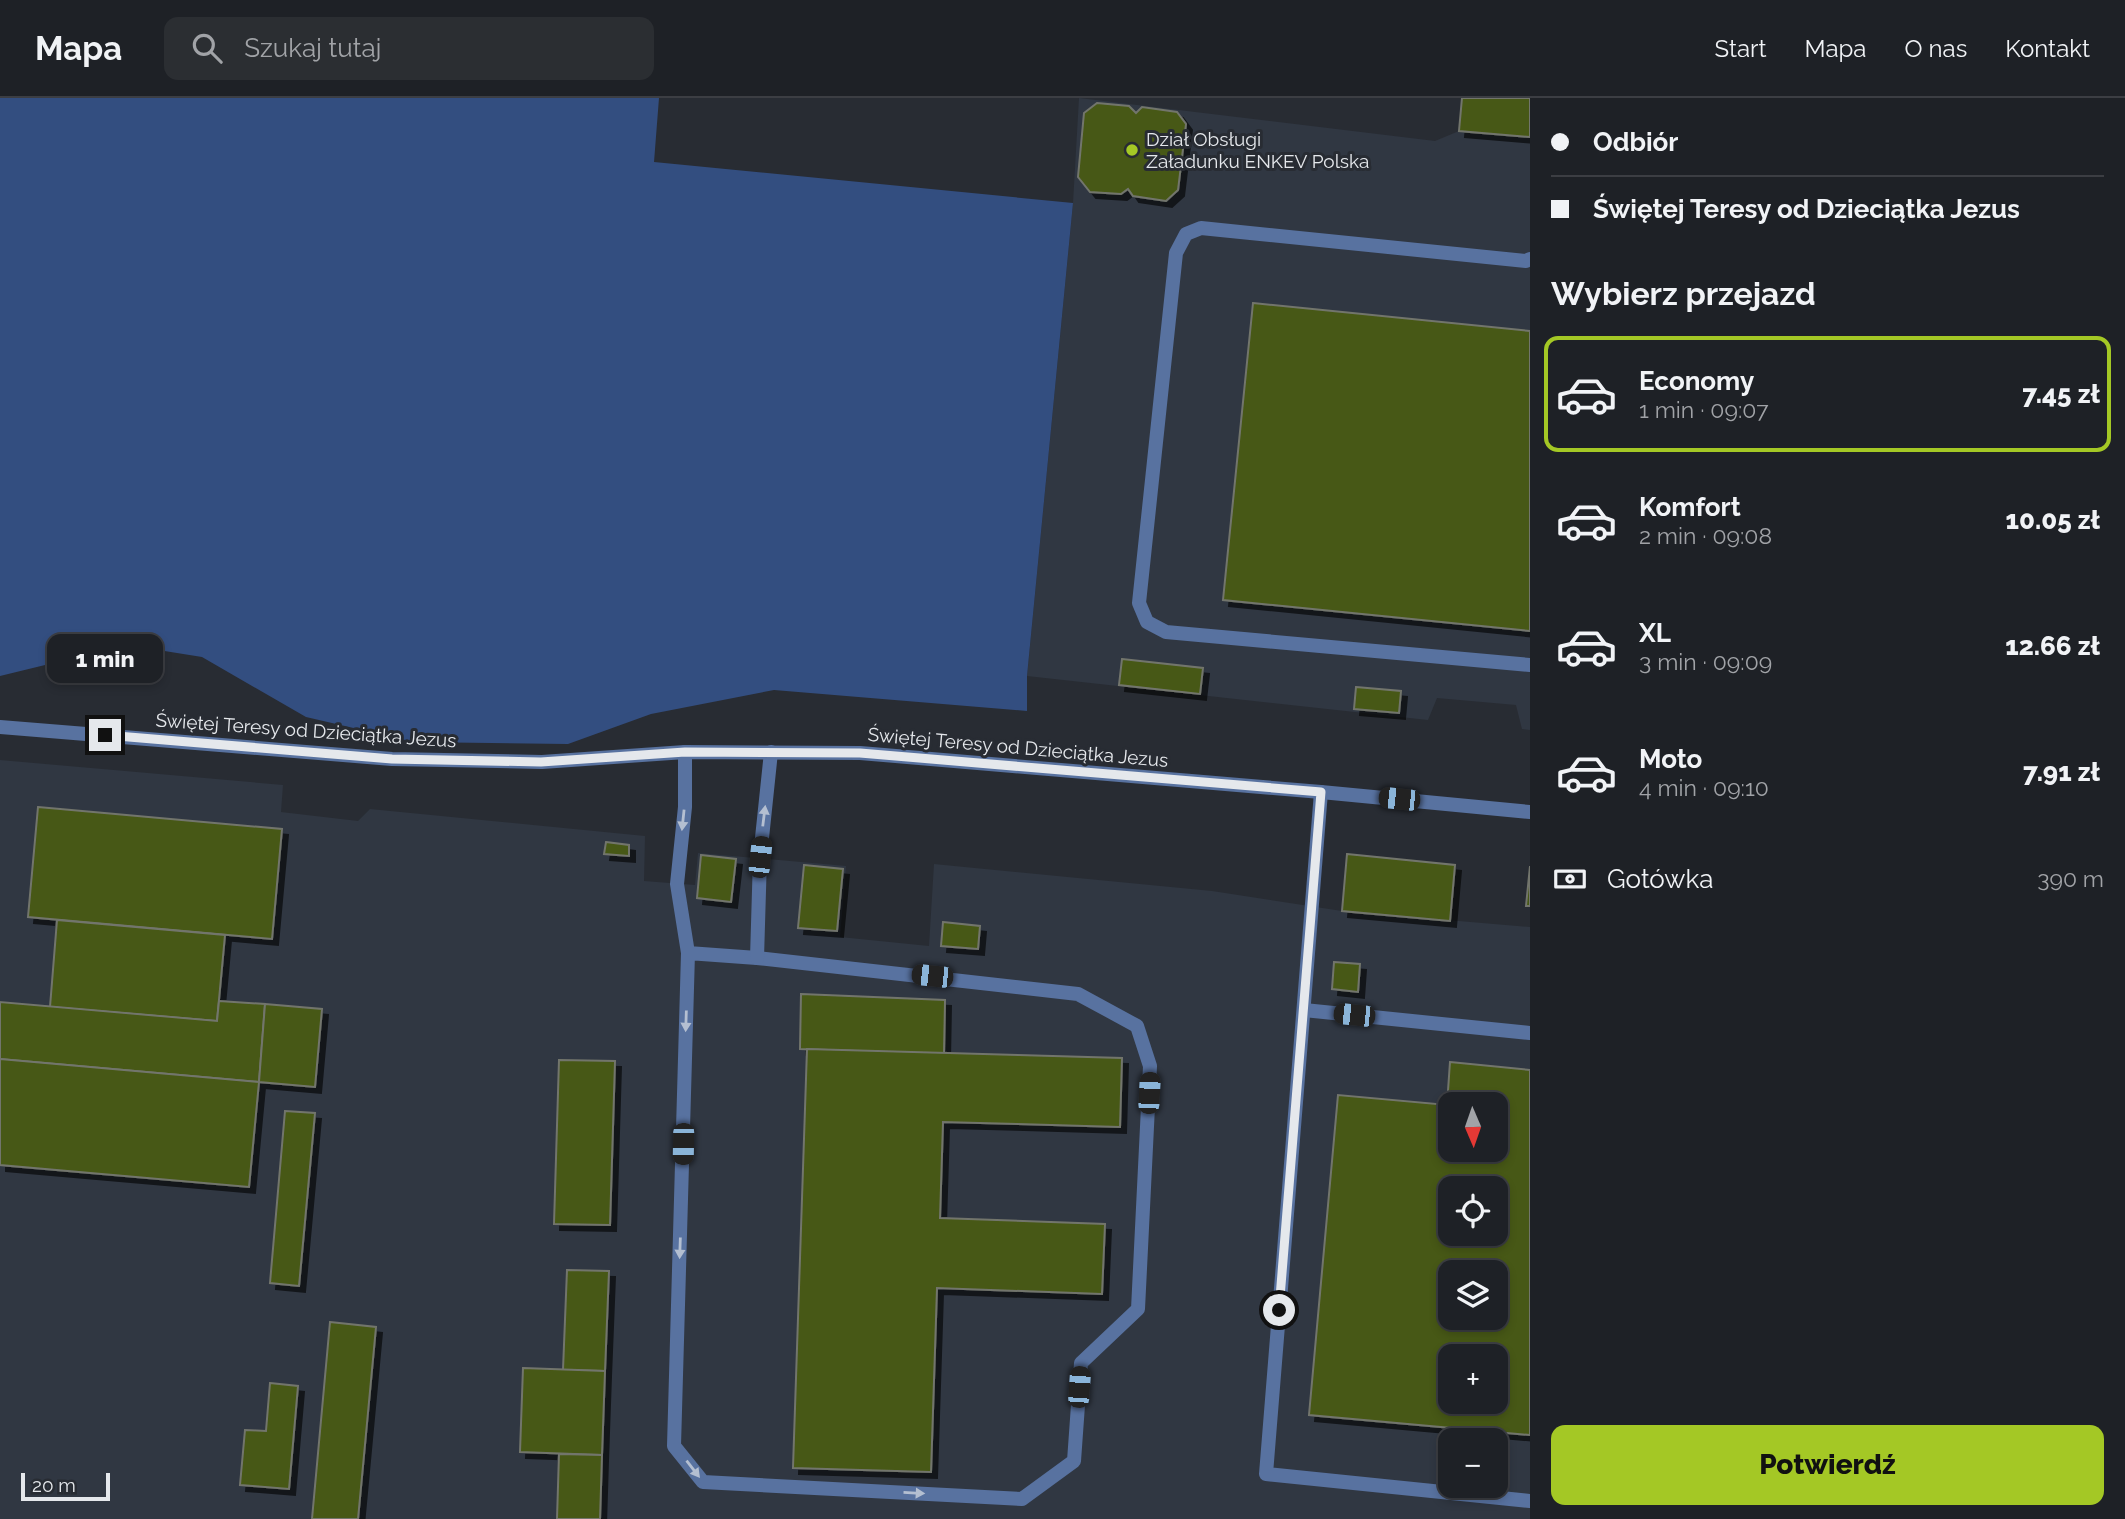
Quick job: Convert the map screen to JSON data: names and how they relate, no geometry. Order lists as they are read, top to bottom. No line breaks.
{"streets":{"street":["Świętej Teresy od Dzieciątka Jezus"]},"places":["Dział Obsługi Załadunku ENKEV Polska"],"scale_bar":"20 m","north":"bottom","page":{"header":"Mapa","search":"Szukaj tutaj","nav":["Start","Mapa","O nas","Kontakt"],"banner":["Odbiór","Świętej Teresy od Dzieciątka Jezus"],"heading":"Wybierz przejazd","list":[{"name":"Economy","note":"1 min · 09:07","value":"7.45 zł"},{"name":"Komfort","note":"2 min · 09:08","value":"10.05 zł"},{"name":"XL","note":"3 min · 09:09","value":"12.66 zł"},{"name":"Moto","note":"4 min · 09:10","value":"7.91 zł"}],"bubble":"1 min","pay":["Gotówka","390 m"],"map_buttons":["+","−"],"buttons":"Potwierdź","scale":"20 m"}}
